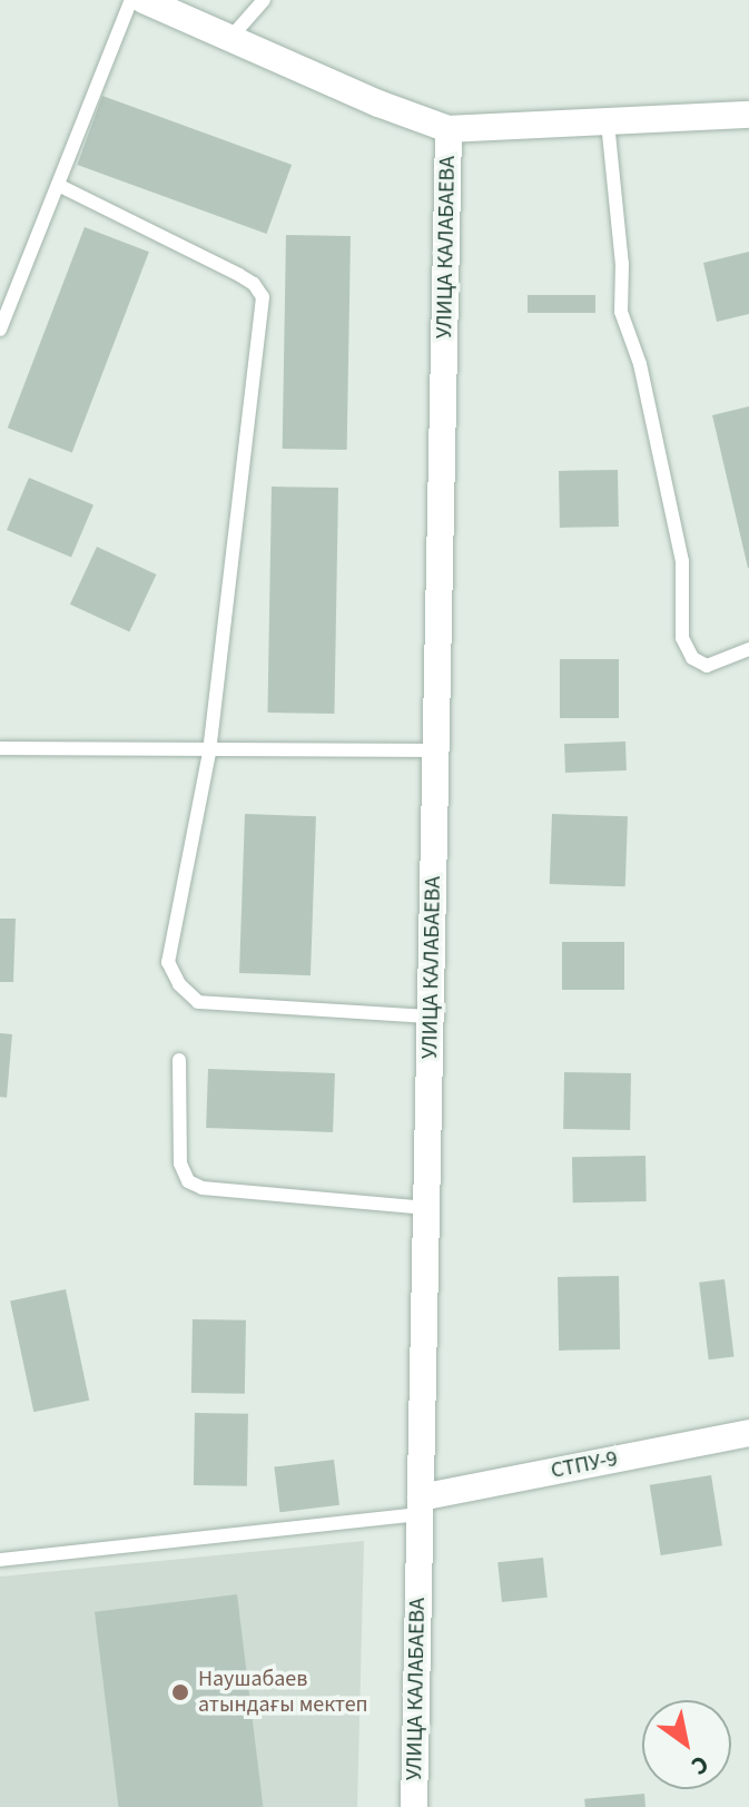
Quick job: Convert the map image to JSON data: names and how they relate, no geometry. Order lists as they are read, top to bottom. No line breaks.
{"streets":{"street":["УЛИЦА КАЛАБАЕВА","СТПУ-9"]},"crossings":[["УЛИЦА КАЛАБАЕВА","СТПУ-9"]],"places":["Наушабаев атындағы мектеп"],"north":"bottom right"}
